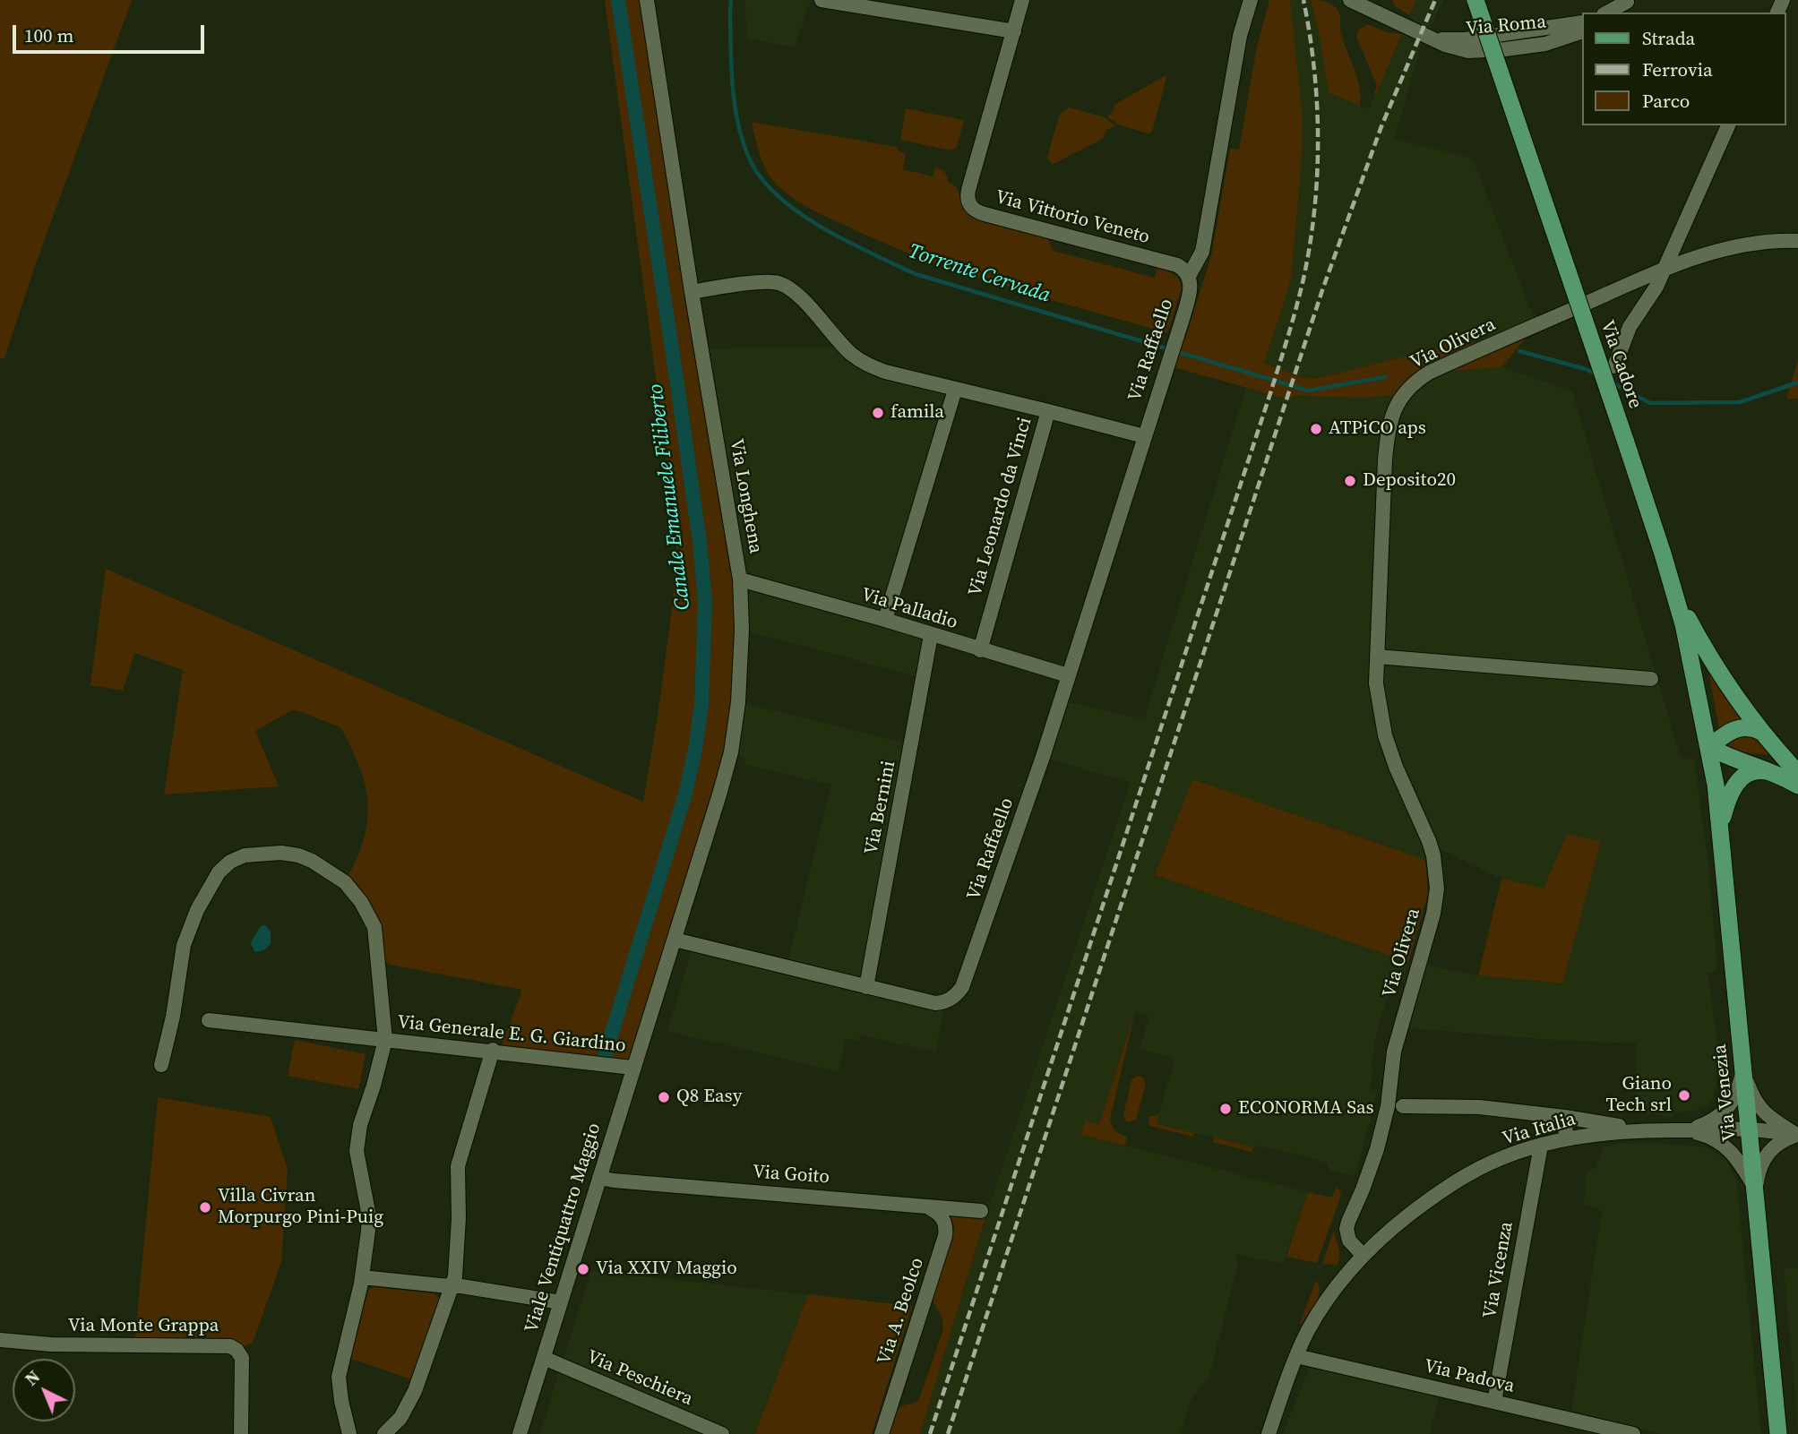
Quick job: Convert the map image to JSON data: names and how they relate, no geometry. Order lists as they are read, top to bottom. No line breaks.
{"streets":{"main road":["Via Cadore","Via Venezia"],"street":["Via Roma","Via Vittorio Veneto","Via Olivera","Via Raffaello","Via Longhena","Via Leonardo da Vinci","Via Palladio","Via Bernini","Via Generale E. G. Giardino","Via Italia","Via Goito","Viale Ventiquattro Maggio","Via Vicenza","Via A. Beolco","Via Monte Grappa","Via Padova","Via Peschiera"]},"crossings":[["Via Vittorio Veneto","Via Raffaello"],["Via Olivera","Via Italia"],["Via Raffaello","Via Longhena"],["Via Raffaello","Via Palladio"],["Via Raffaello","Via Bernini"],["Via Cadore","Via Venezia"],["Via Longhena","Via Palladio"],["Via Longhena","Viale Ventiquattro Maggio"],["Via Leonardo da Vinci","Via Palladio"],["Via Palladio","Via Bernini"],["Via Generale E. G. Giardino","Viale Ventiquattro Maggio"],["Via Venezia","Via Italia"],["Via Italia","Via Vicenza"],["Via Italia","Via Padova"],["Via Goito","Viale Ventiquattro Maggio"],["Via Goito","Via A. Beolco"],["Viale Ventiquattro Maggio","Via Peschiera"],["Via Vicenza","Via Padova"]],"water":["Torrente Cervada","Canale Emanuele Filiberto"],"places":["famila","ATPiCO aps","Deposito20","Giano Tech srl","Q8 Easy","ECONORMA Sas","Villa Civran Morpurgo Pini-Puig","Via XXIV Maggio"],"legend":["Strada","Ferrovia","Parco"],"scale_bar":"100 m","north":"top left"}
